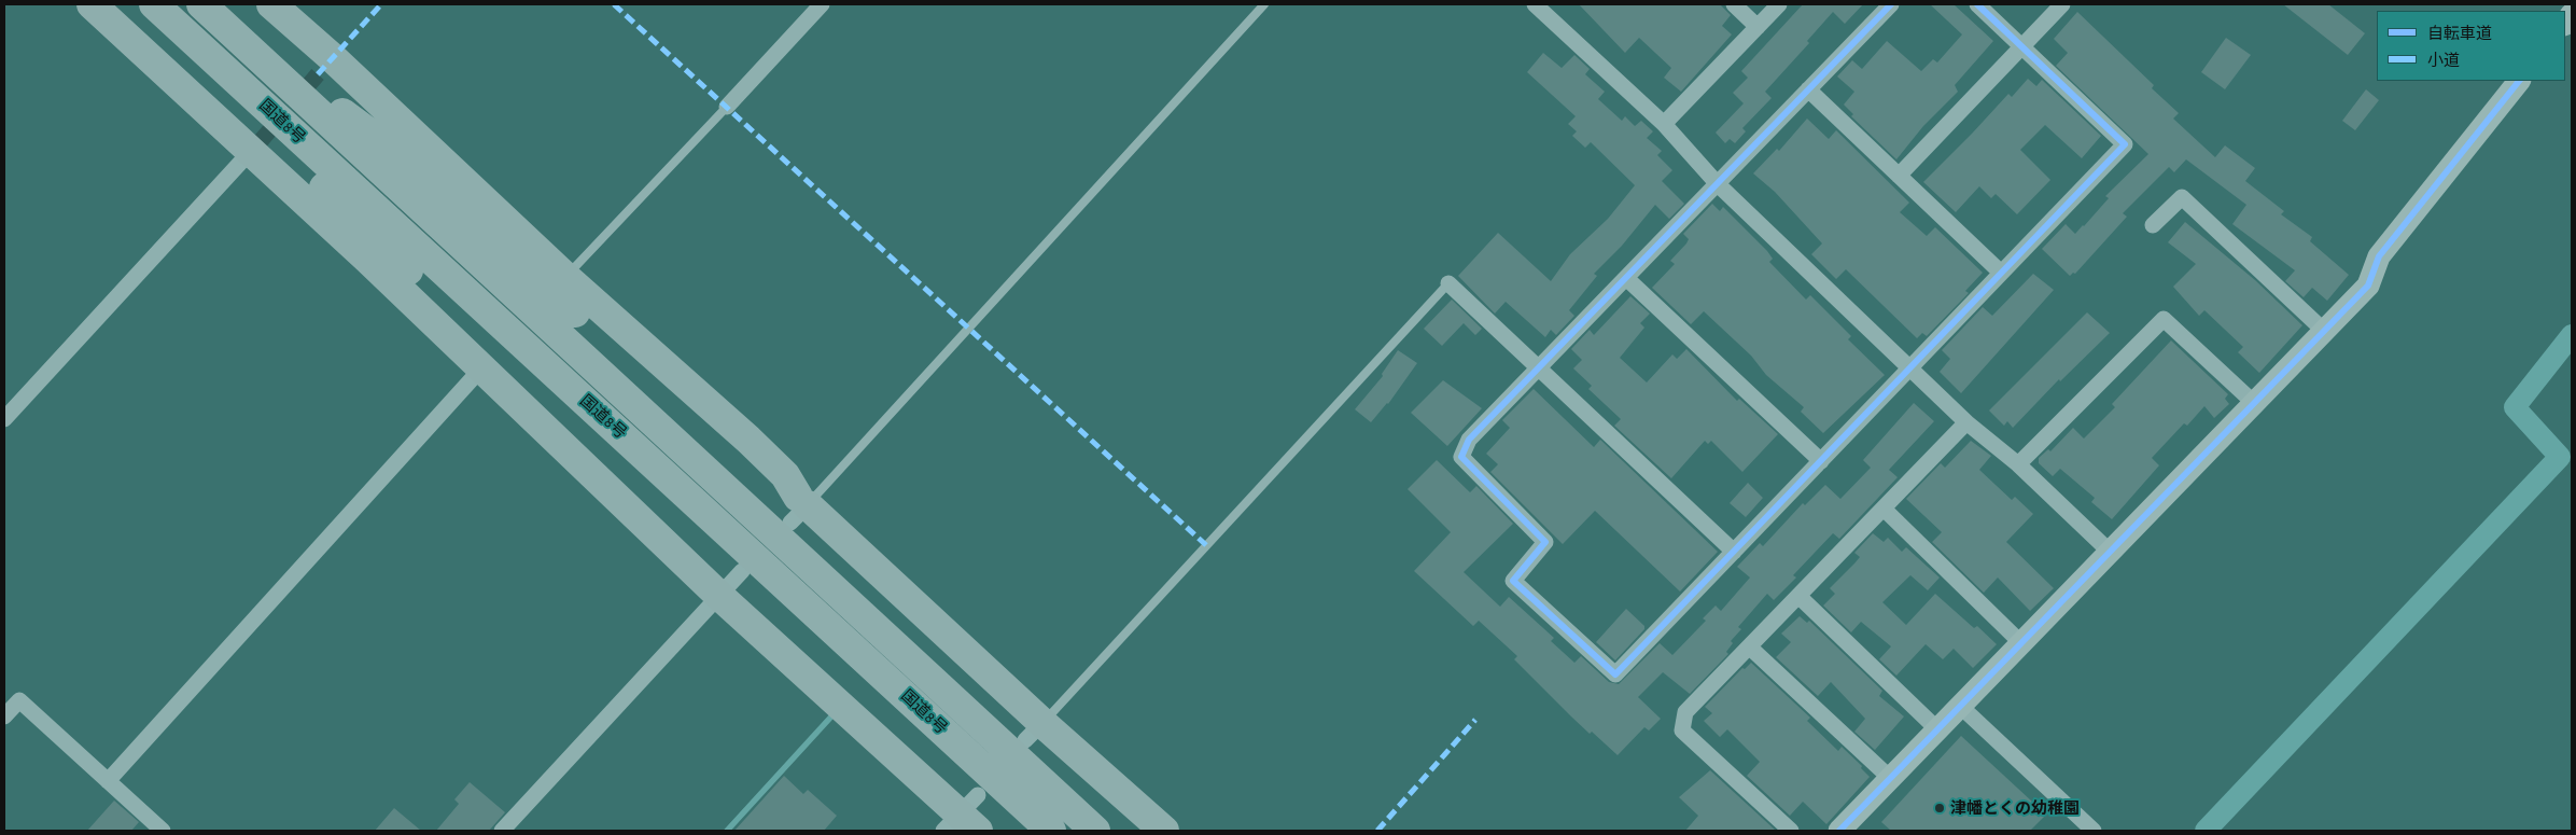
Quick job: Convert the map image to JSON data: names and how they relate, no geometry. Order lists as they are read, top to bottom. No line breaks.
{"streets":{"highway":["国道8号"]},"places":["津幡とくの幼稚園"],"legend":["自転車道","小道"]}
